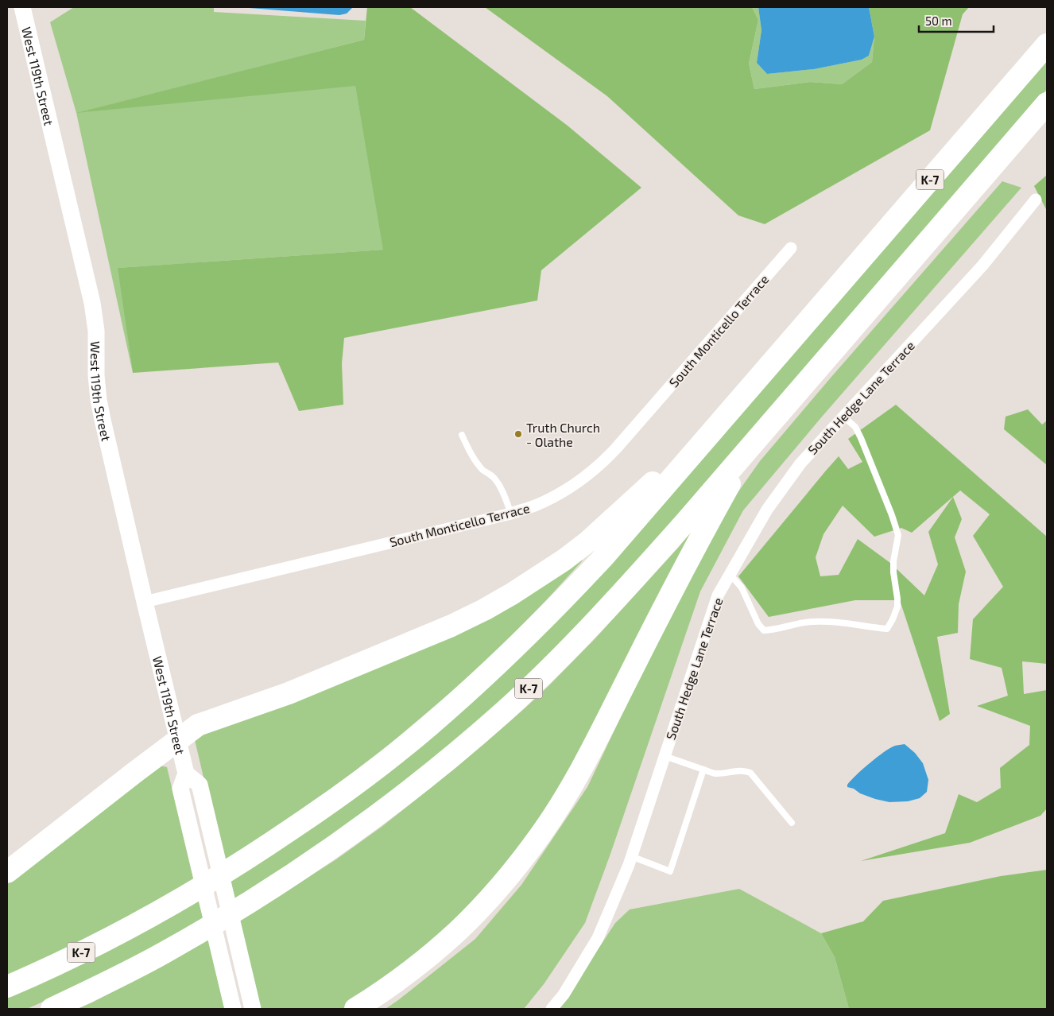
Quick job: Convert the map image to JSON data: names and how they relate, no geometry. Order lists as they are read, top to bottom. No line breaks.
{"streets":{"highway":["K-7"],"main road":["West 119th Street"],"street":["South Monticello Terrace","South Hedge Lane Terrace"]},"crossings":[["West 119th Street","South Monticello Terrace"]],"places":["Truth Church - Olathe"],"scale_bar":"50 m"}
